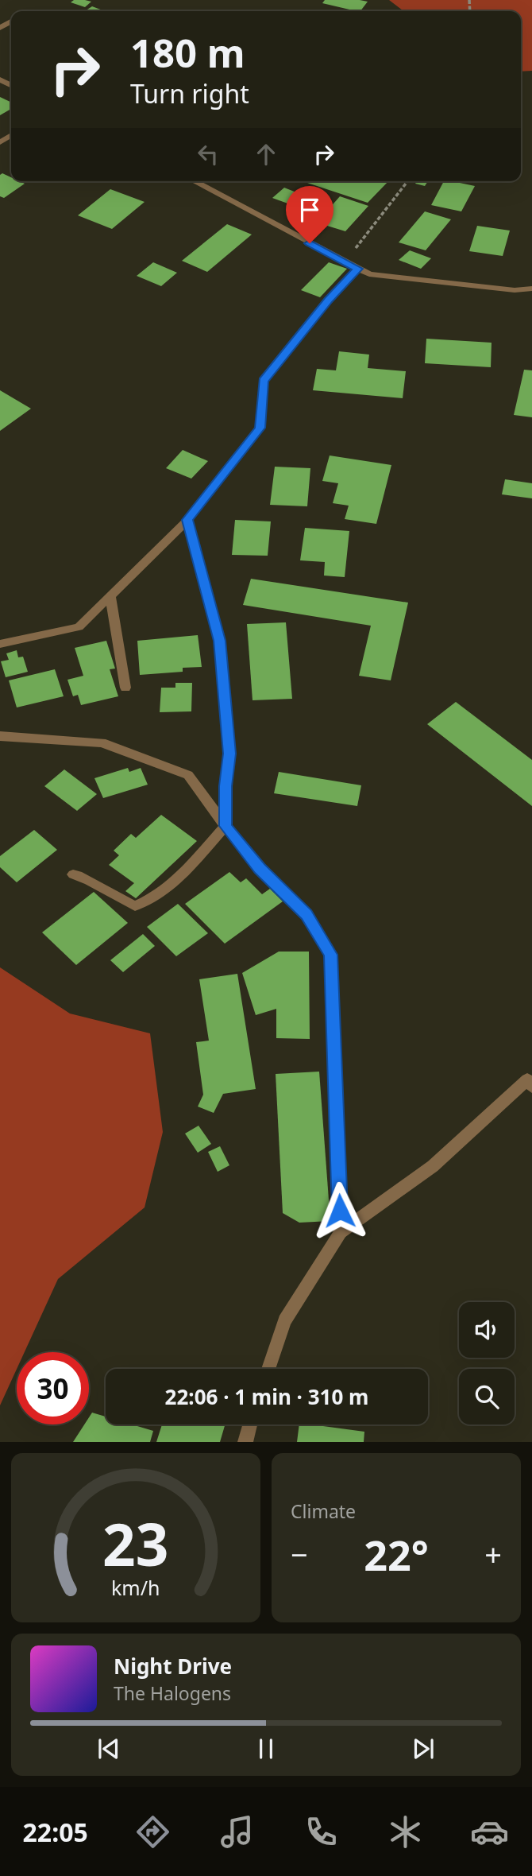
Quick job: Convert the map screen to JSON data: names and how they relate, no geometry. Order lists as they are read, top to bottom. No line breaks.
{"page":{"turn":["180 m","Turn right"],"limit":"30","trip":"22:06 · 1 min · 310 m","tile":"Climate","heat":["−","22°","+"],"song":["Night Drive","The Halogens"],"tabs":"22:05","gauge":["23","km/h"]}}
